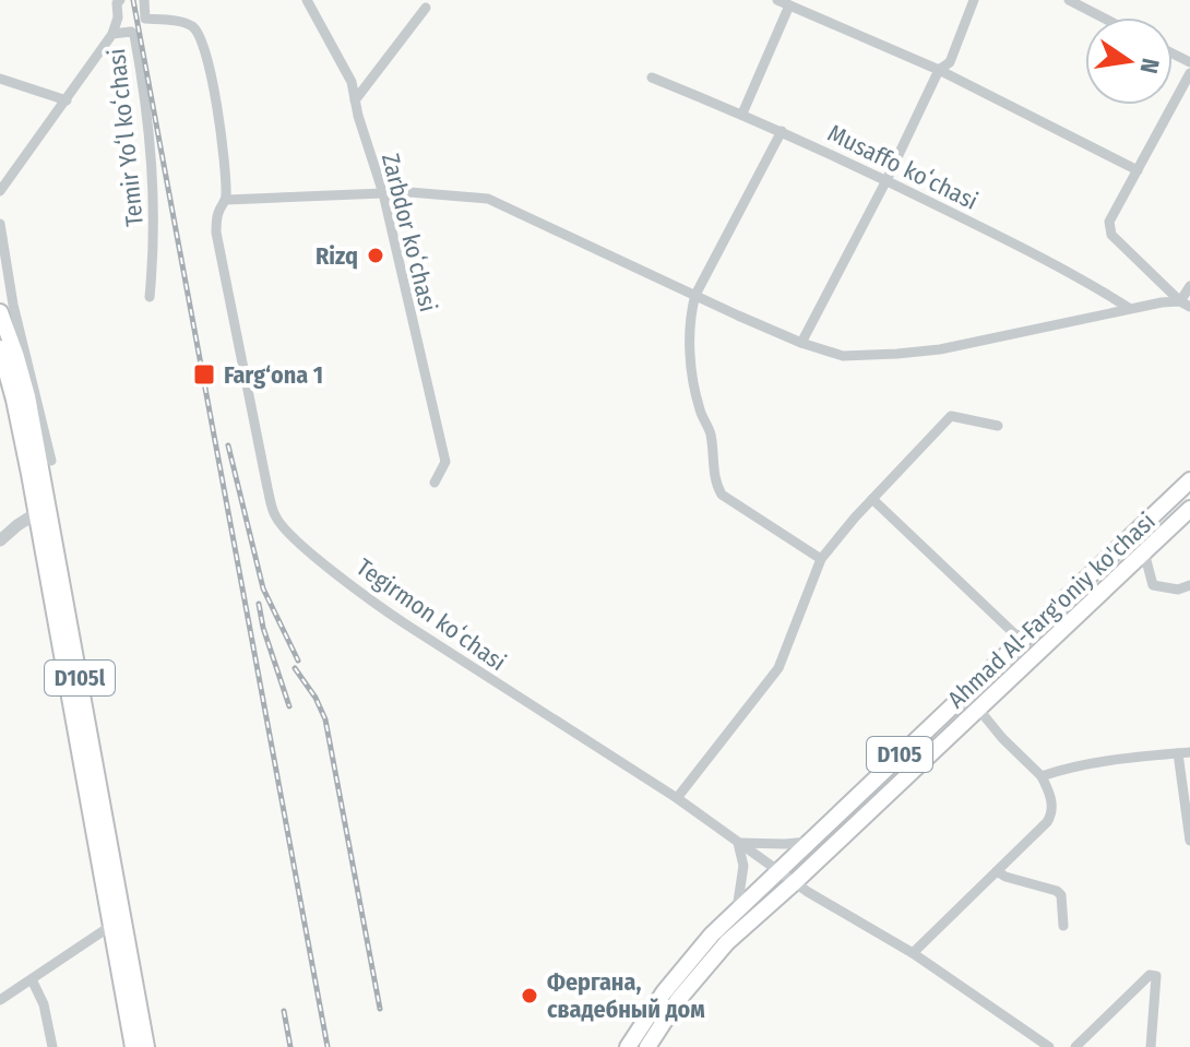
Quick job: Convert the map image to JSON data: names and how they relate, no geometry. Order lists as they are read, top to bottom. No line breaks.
{"streets":{"highway":["Ahmad Al-Farg'oniy ko'chasi","D105l","D105"],"street":["Temir Yoʻl koʻchasi","Musaffo koʻchasi","Zarbdor koʻchasi","Tegirmon koʻchasi"]},"crossings":[["Ahmad Al-Farg'oniy ko'chasi","Tegirmon koʻchasi"]],"places":{"other":["Rizq","Фергана, свадебный дом"],"transit":["Farg‘ona 1"]},"north":"right"}
